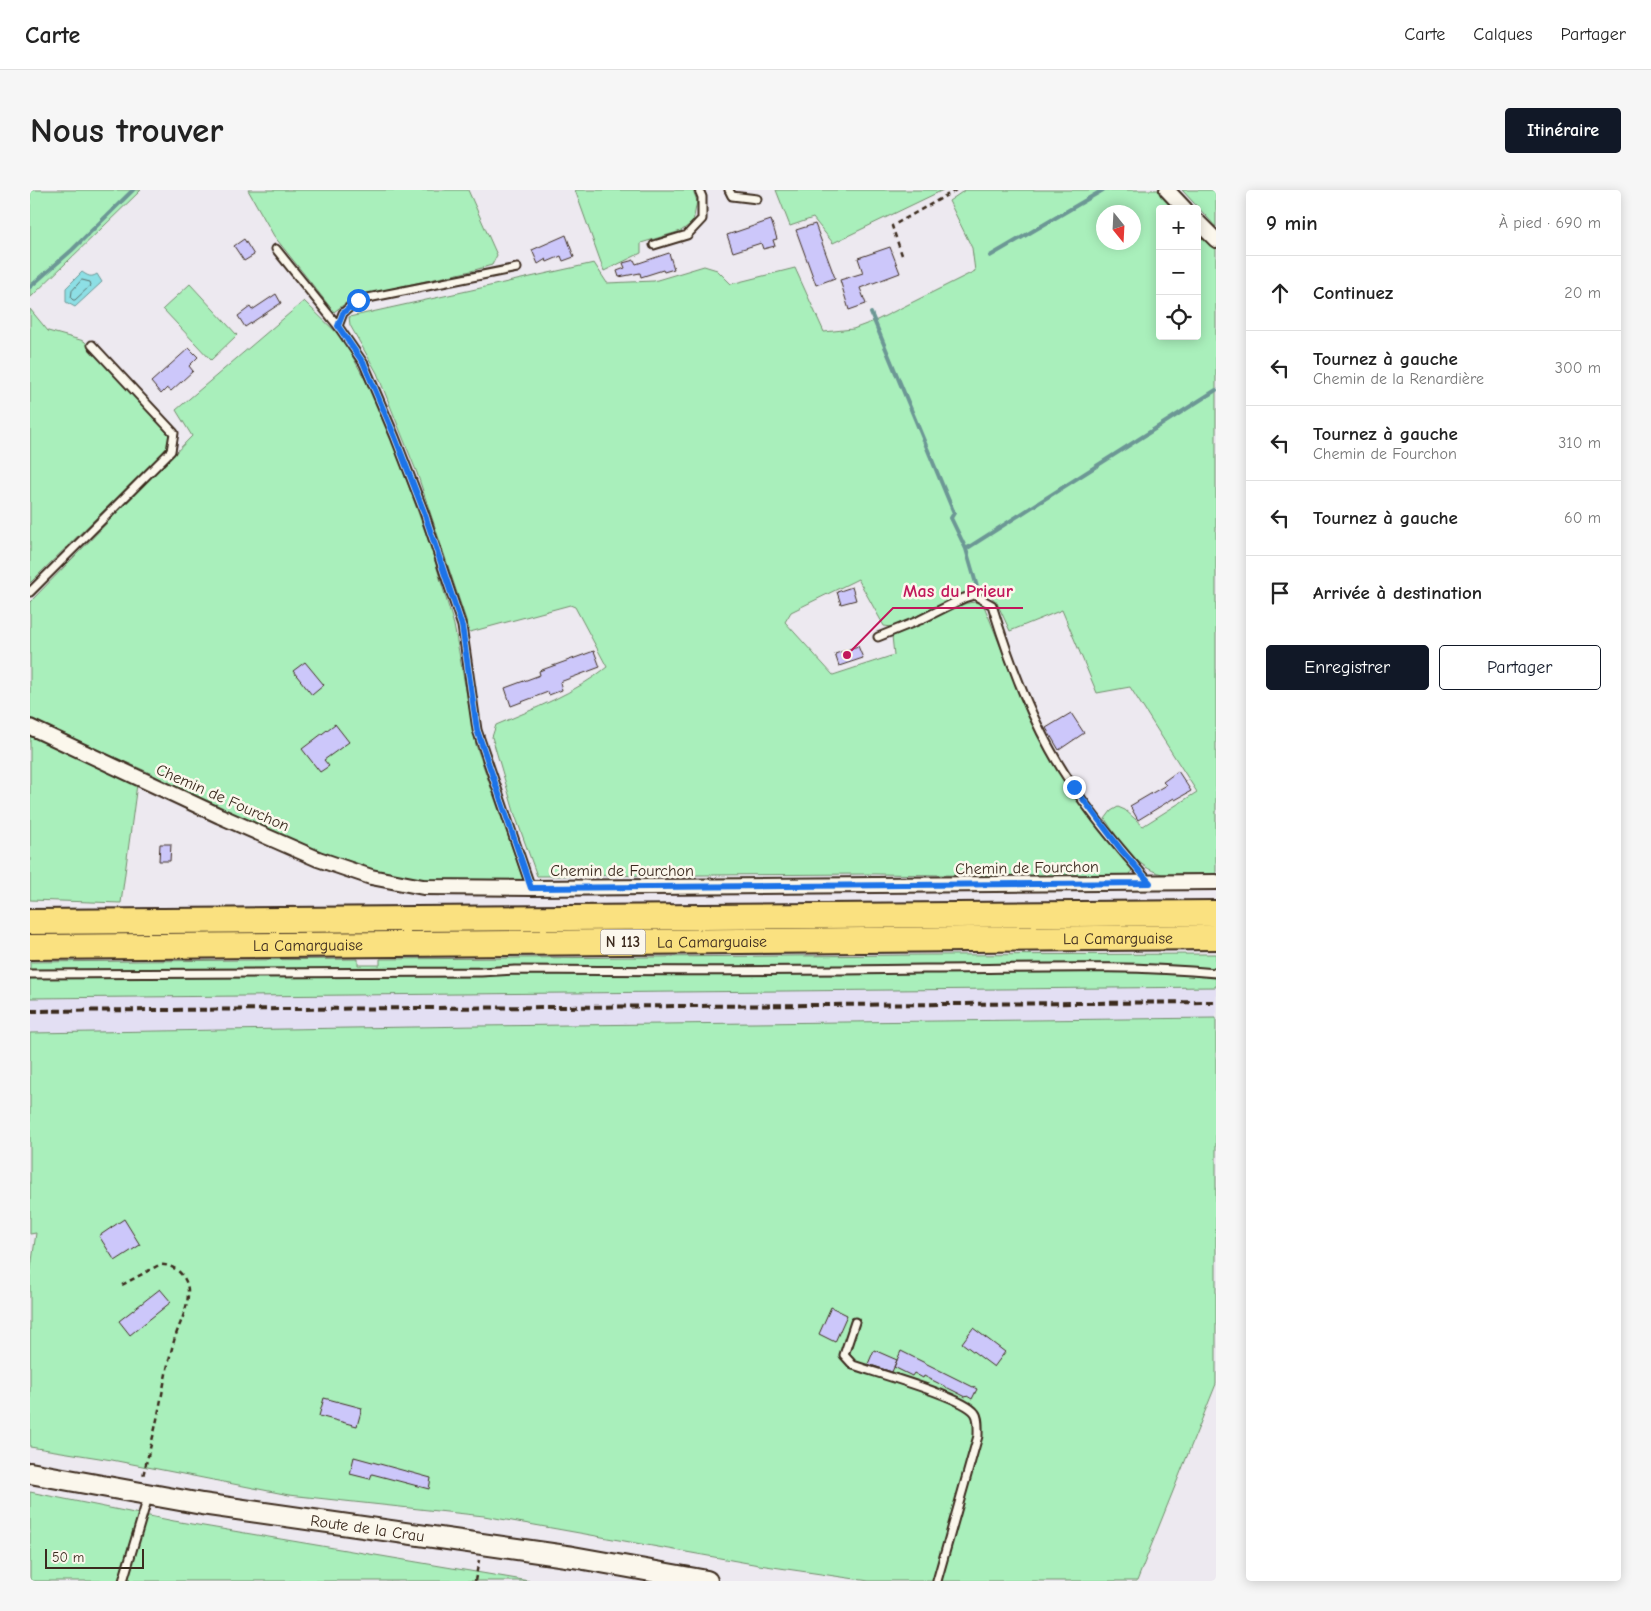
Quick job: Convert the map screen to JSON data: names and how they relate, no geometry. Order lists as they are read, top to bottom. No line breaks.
{"streets":{"highway":["La Camarguaise","N 113"],"main road":["Route de la Crau"],"street":["Chemin de Fourchon"]},"places":["Mas du Prieur"],"scale_bar":"50 m","north":"bottom","page":{"header":"Carte","nav":["Carte","Calques","Partager"],"buttons":["Itinéraire",["Enregistrer","Partager"]],"title":"Nous trouver","heading":["9 min","À pied · 690 m"],"map_buttons":["+","−"],"list":[["Continuez","20 m"],["Tournez à gauche","Chemin de la Renardière","300 m"],["Tournez à gauche","Chemin de Fourchon","310 m"],["Tournez à gauche","60 m"],"Arrivée à destination"],"scale":"50 m"}}
